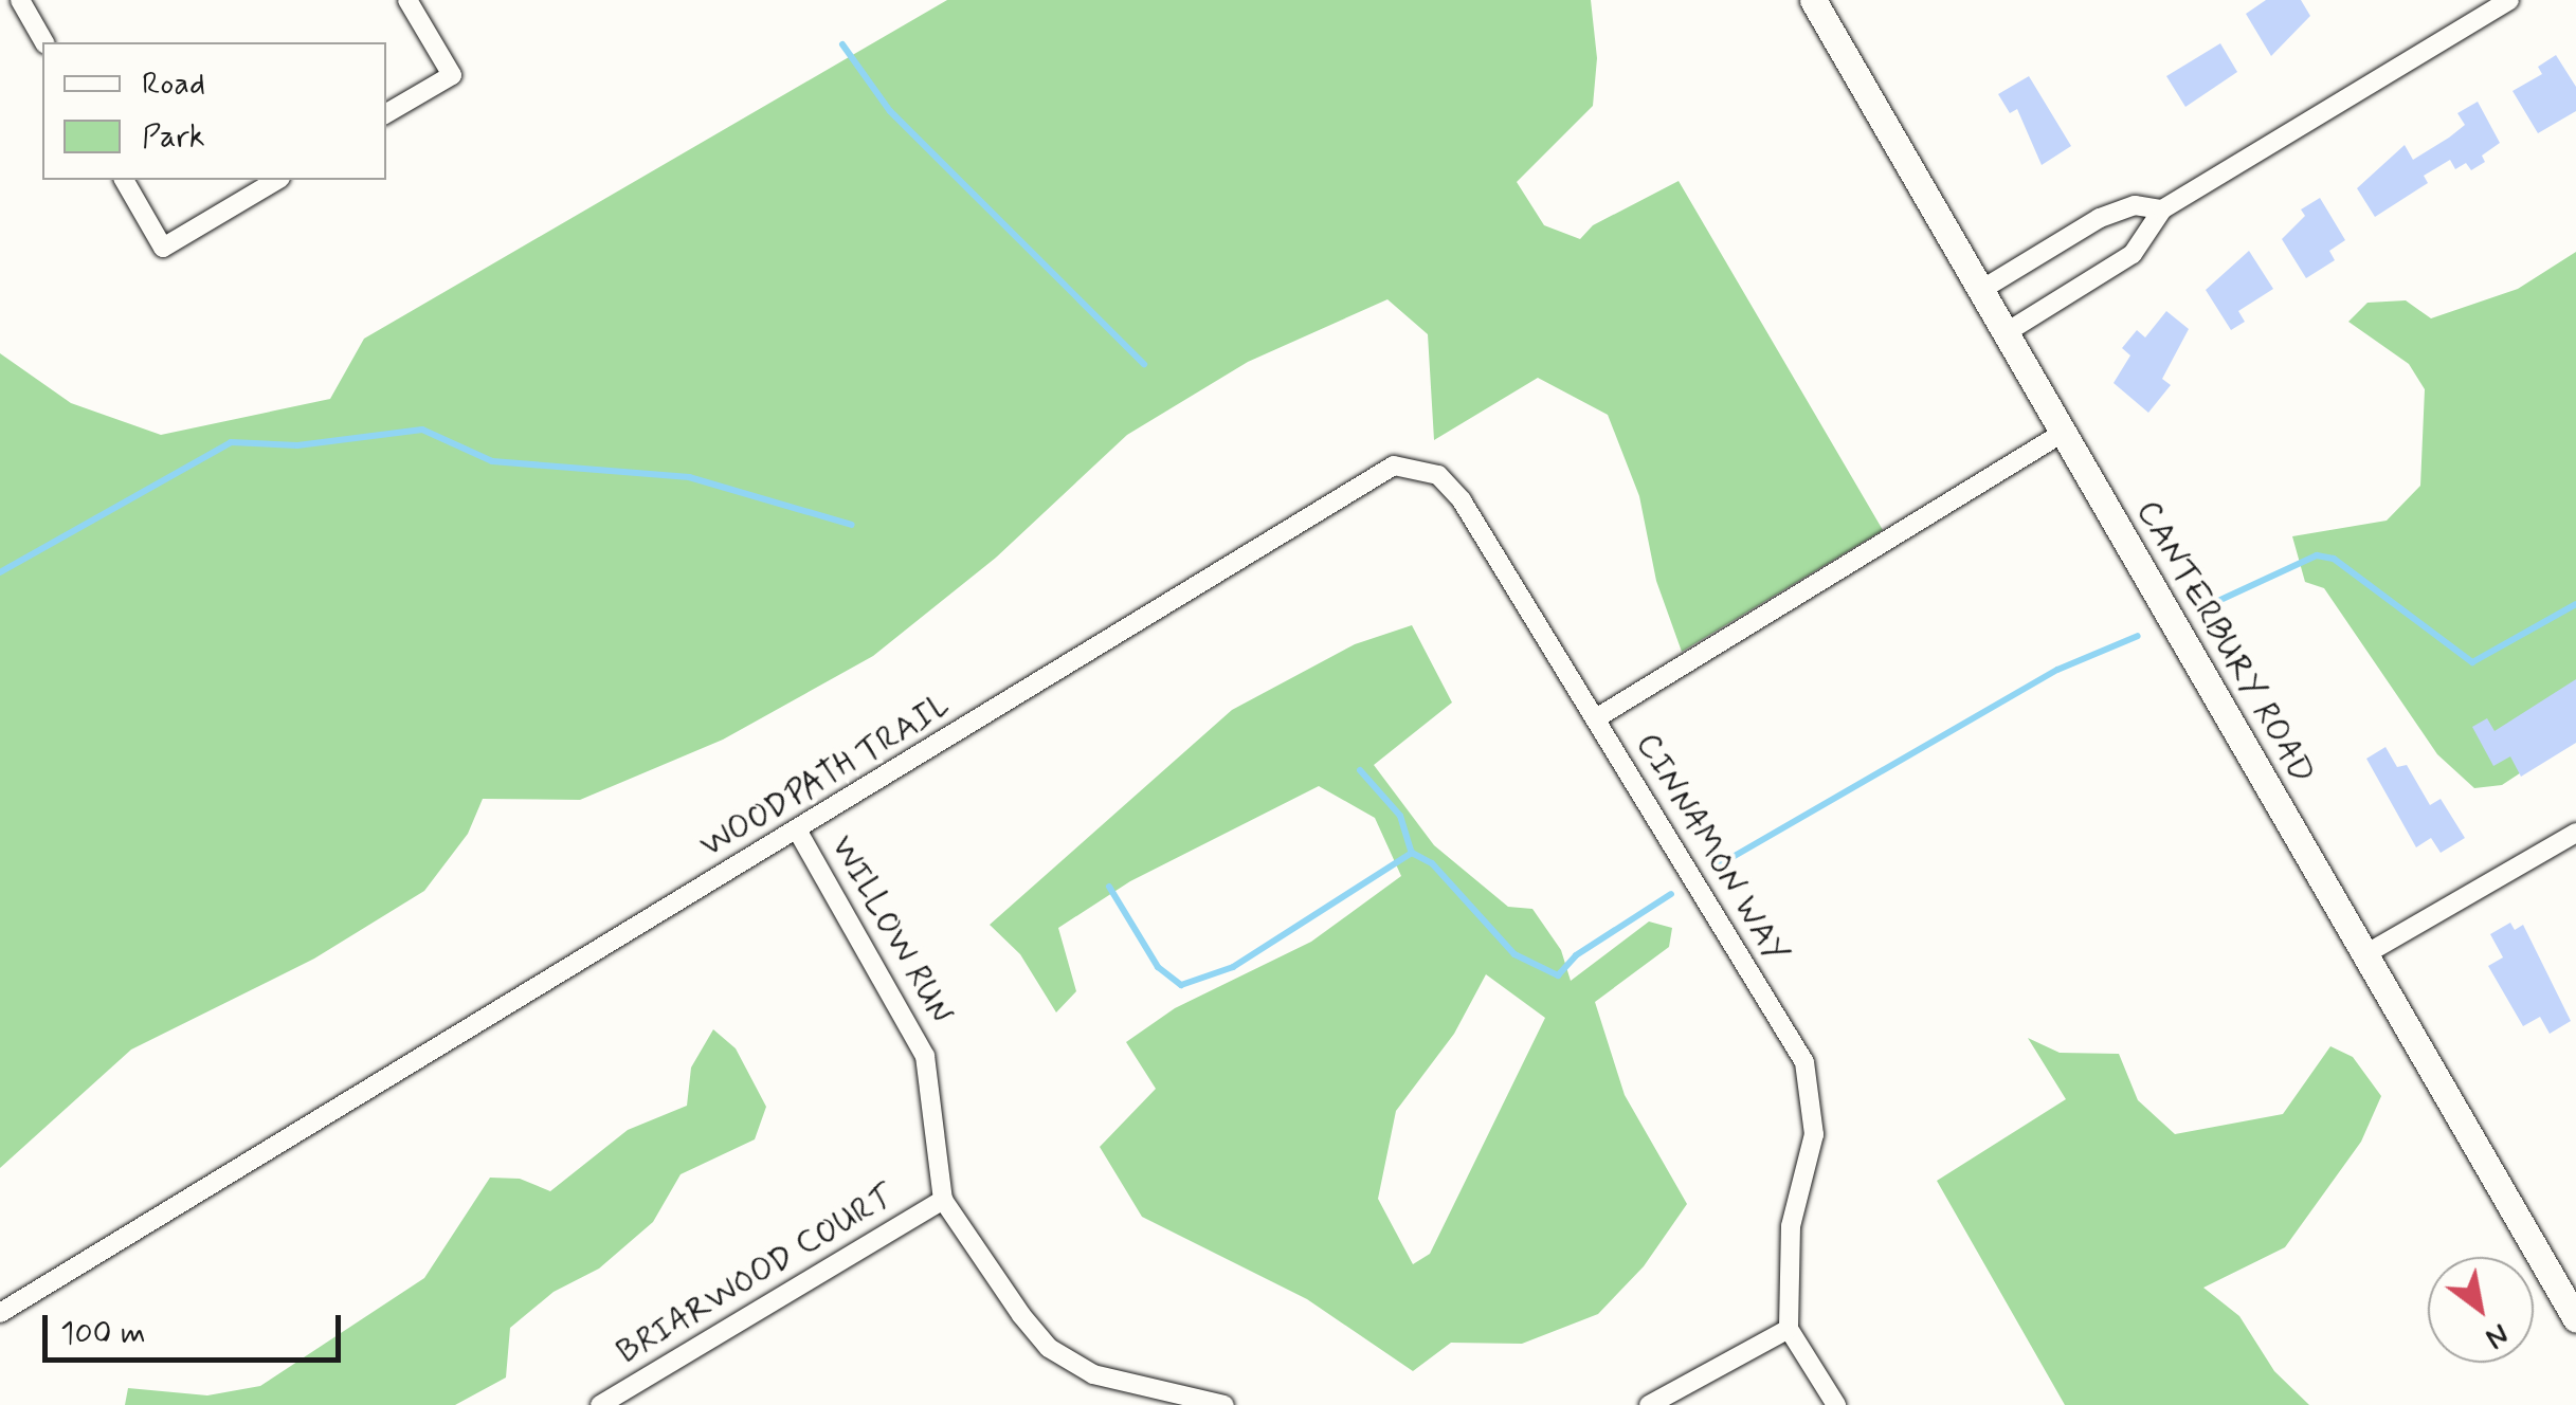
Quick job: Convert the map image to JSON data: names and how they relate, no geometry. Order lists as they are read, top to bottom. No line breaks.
{"streets":{"street":["CANTERBURY ROAD","WOODPATH TRAIL","CINNAMON WAY","WILLOW RUN","BRIARWOOD COURT"]},"crossings":[["CANTERBURY ROAD","CINNAMON WAY"],["WOODPATH TRAIL","CINNAMON WAY"],["WOODPATH TRAIL","WILLOW RUN"],["WILLOW RUN","BRIARWOOD COURT"]],"legend":["Road","Park"],"scale_bar":"100 m","north":"bottom right"}
